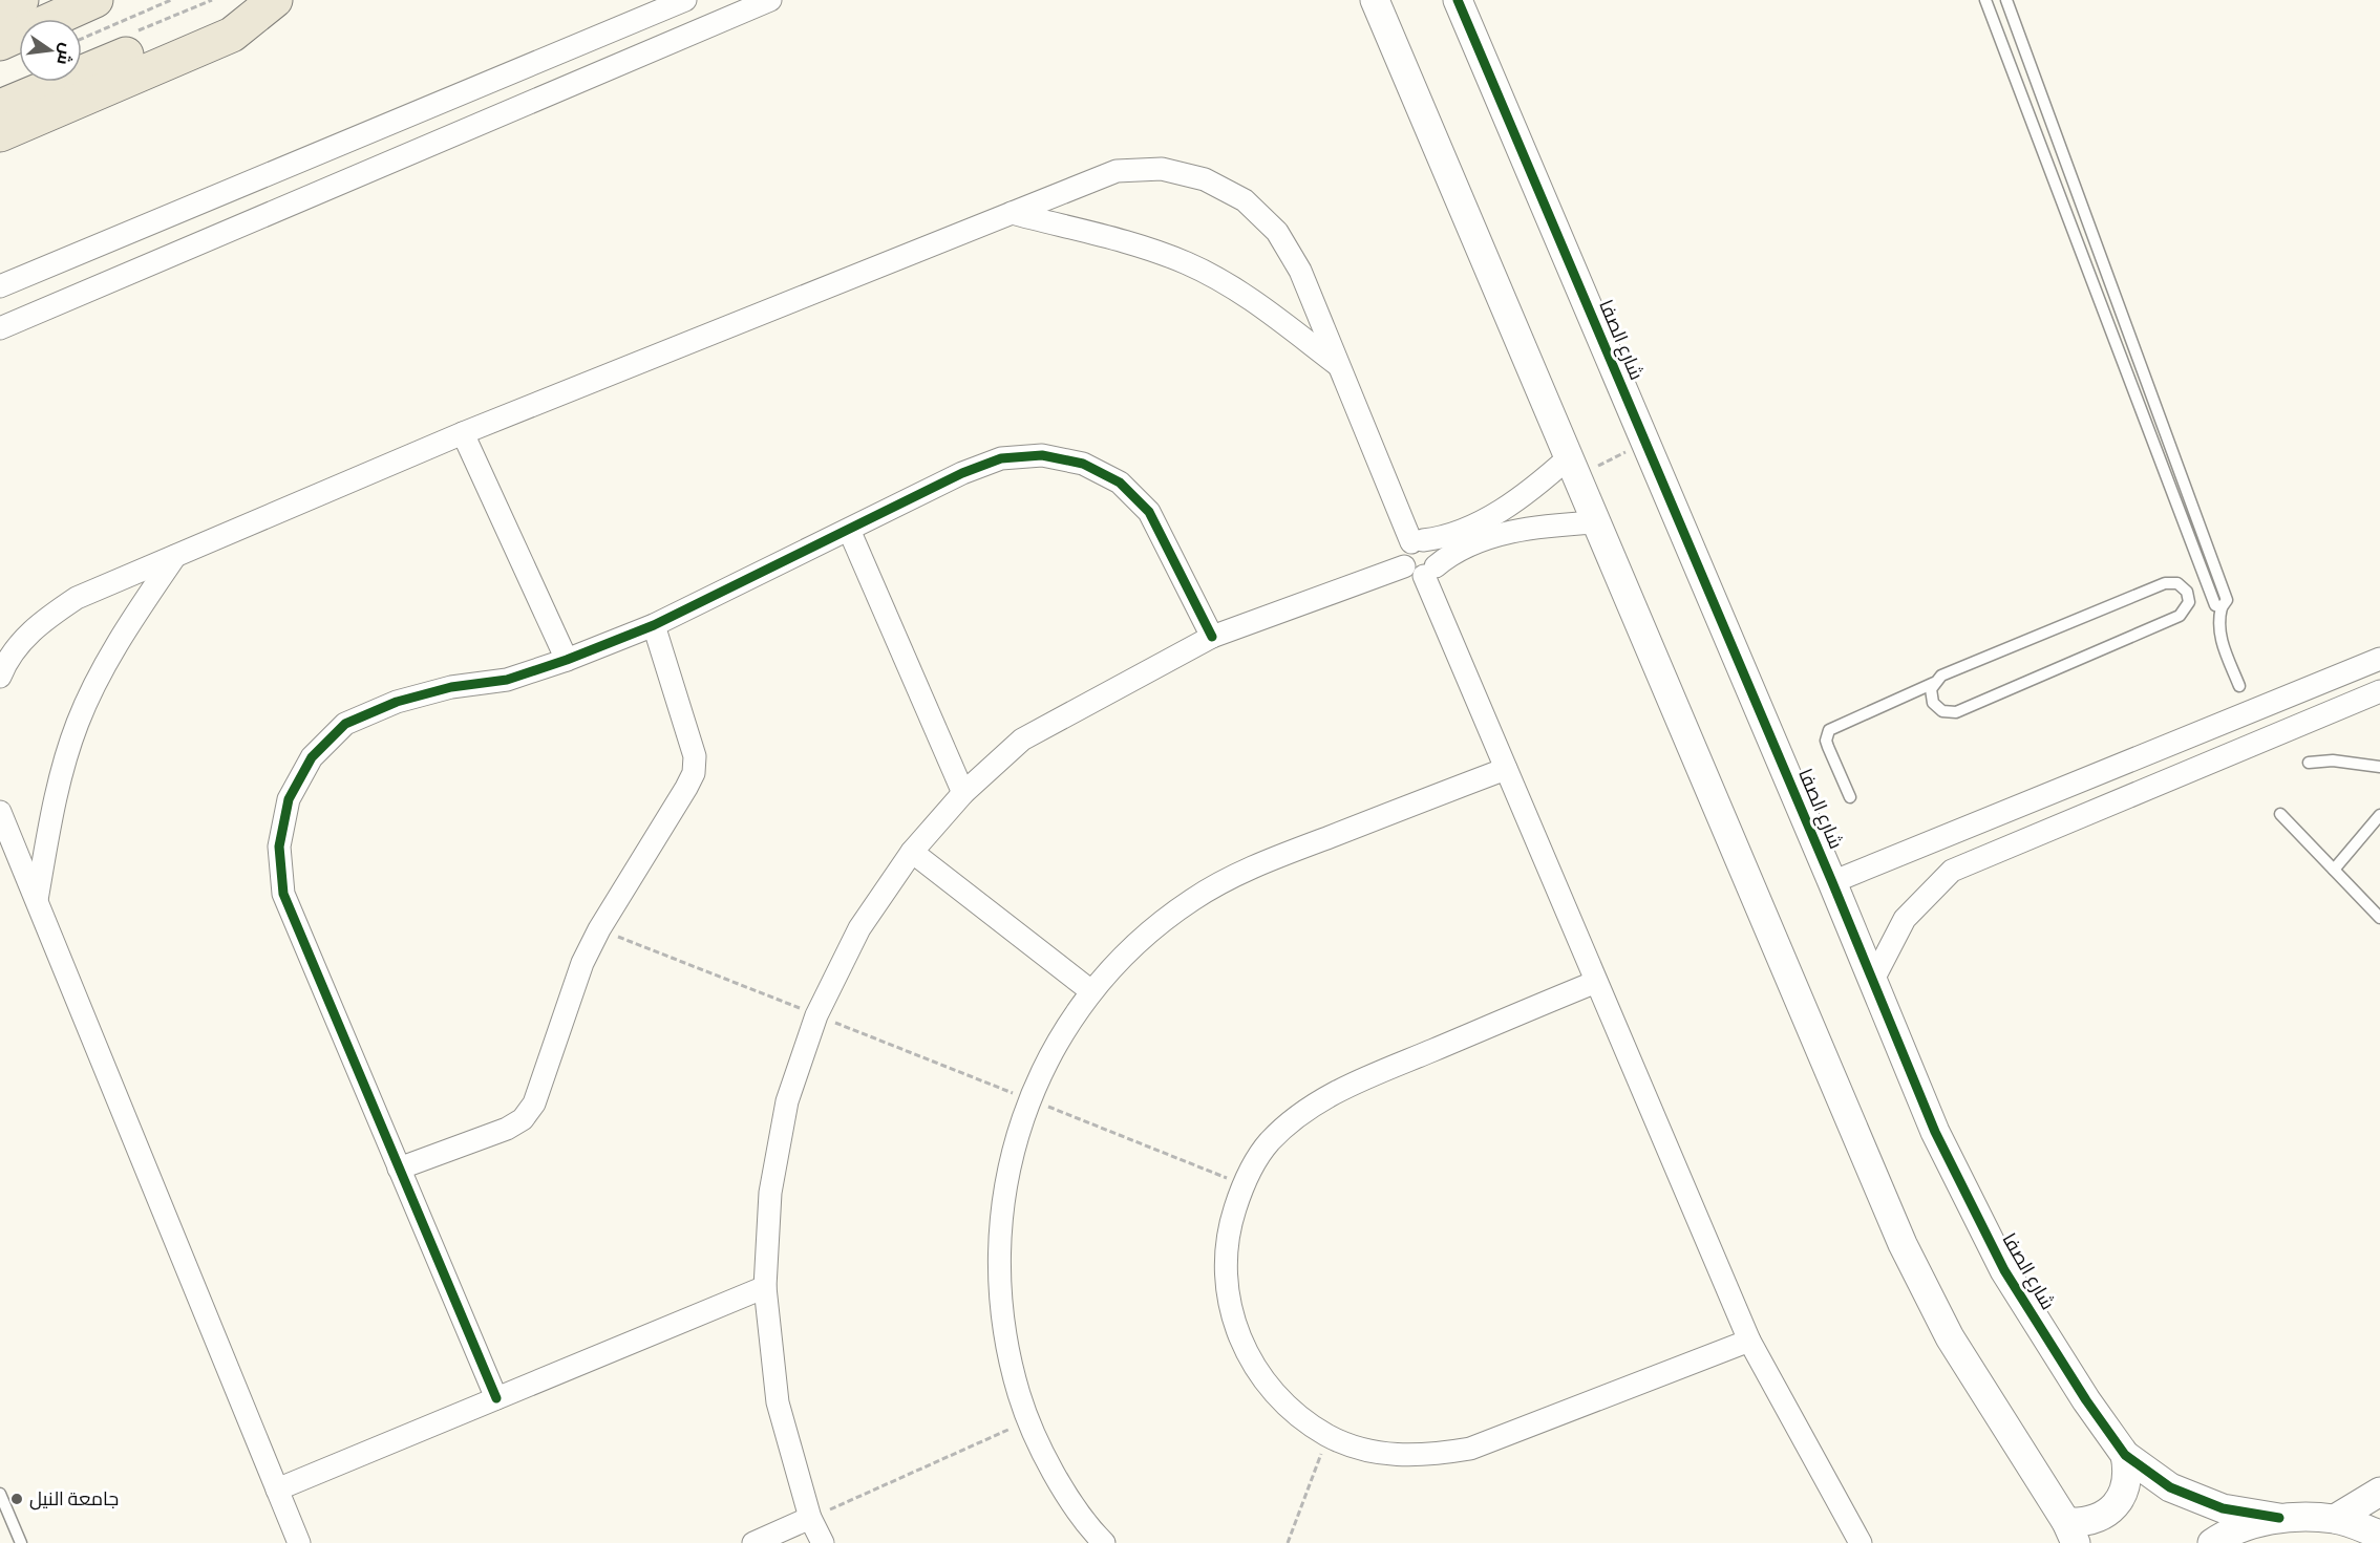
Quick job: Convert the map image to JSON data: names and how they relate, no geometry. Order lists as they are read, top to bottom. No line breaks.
{"streets":{"street":["شارع الصفا"]},"places":["جامعة النيل"],"north":"right"}
